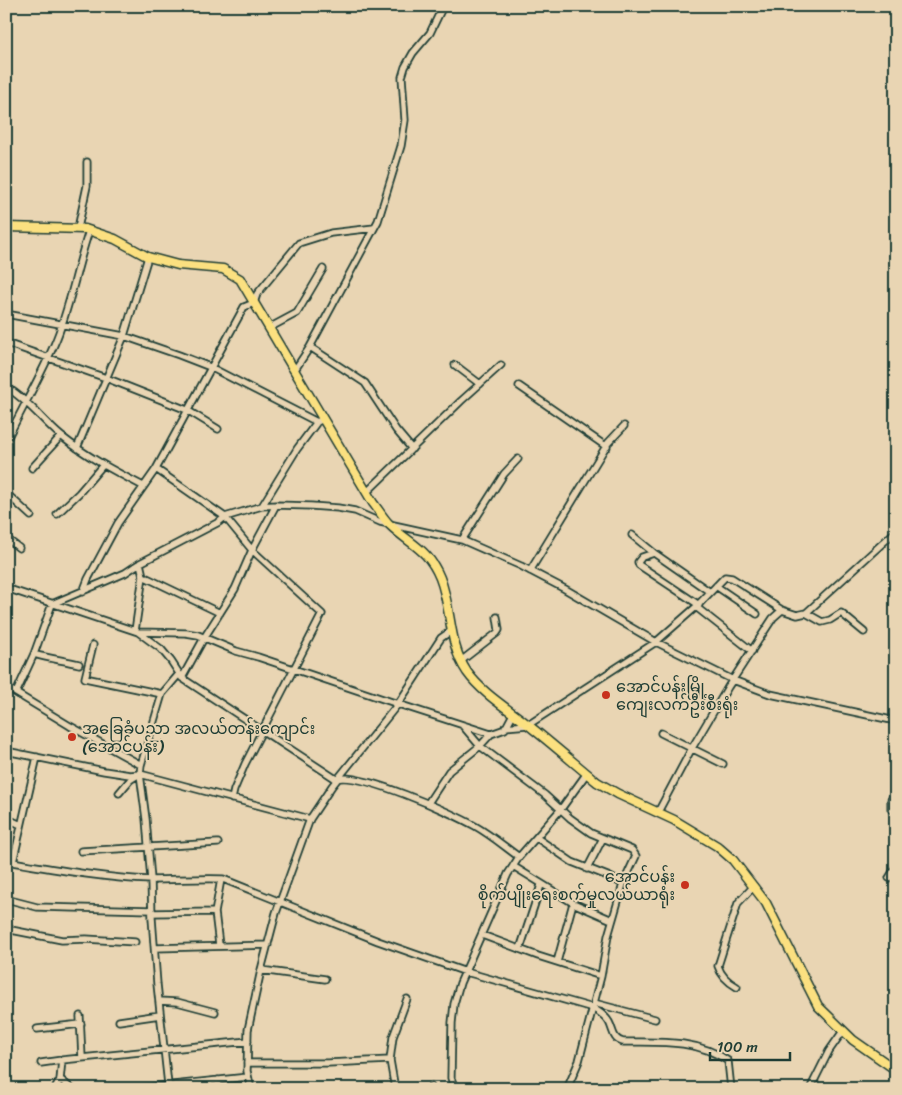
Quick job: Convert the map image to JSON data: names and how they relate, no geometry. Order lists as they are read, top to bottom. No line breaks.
{"places":["အောင်ပန်းမြို့ ကျေးလက်ဦးစီးရုံး","အခြေခံပညာ အလယ်တန်းကျောင်း (အောင်ပန်း)","အောင်ပန်း စိုက်ပျိုးရေးစက်မှုလယ်ယာရုံး"],"scale_bar":"100 m"}
